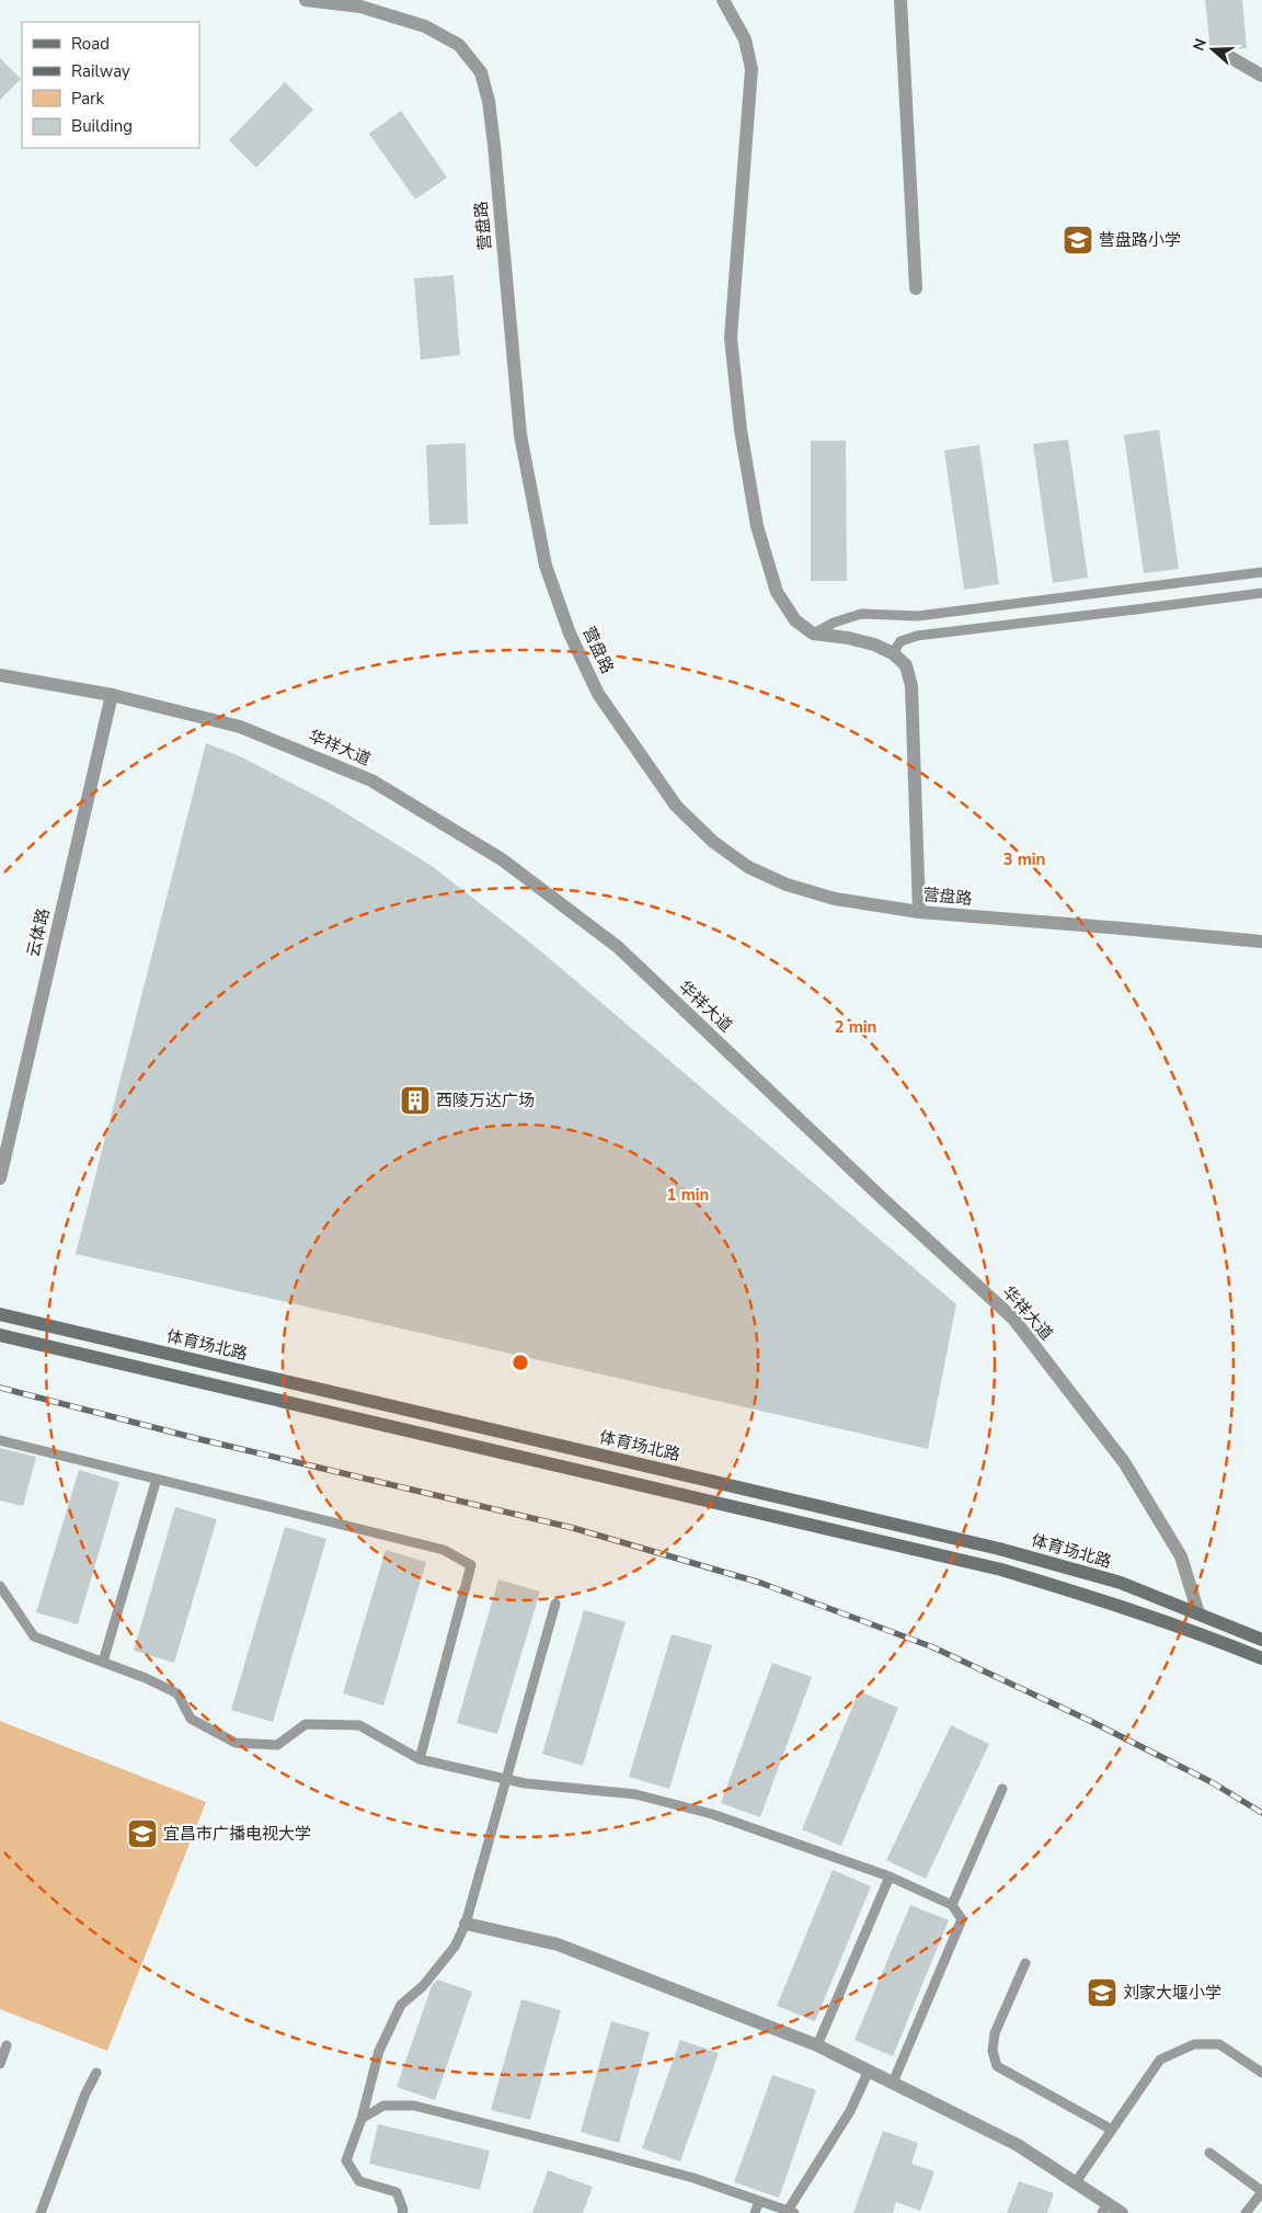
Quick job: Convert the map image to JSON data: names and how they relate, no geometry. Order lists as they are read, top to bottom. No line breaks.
{"streets":{"main road":["体育场北路"],"street":["营盘路","华祥大道","云体路"]},"crossings":[["华祥大道","云体路"],["华祥大道","体育场北路"]],"places":{"school or university":["营盘路小学","宜昌市广播电视大学","刘家大堰小学"],"building":["西陵万达广场"]},"legend":["Road","Railway","Park","Building"],"north":"left","rings":["3 min","2 min","1 min"]}
